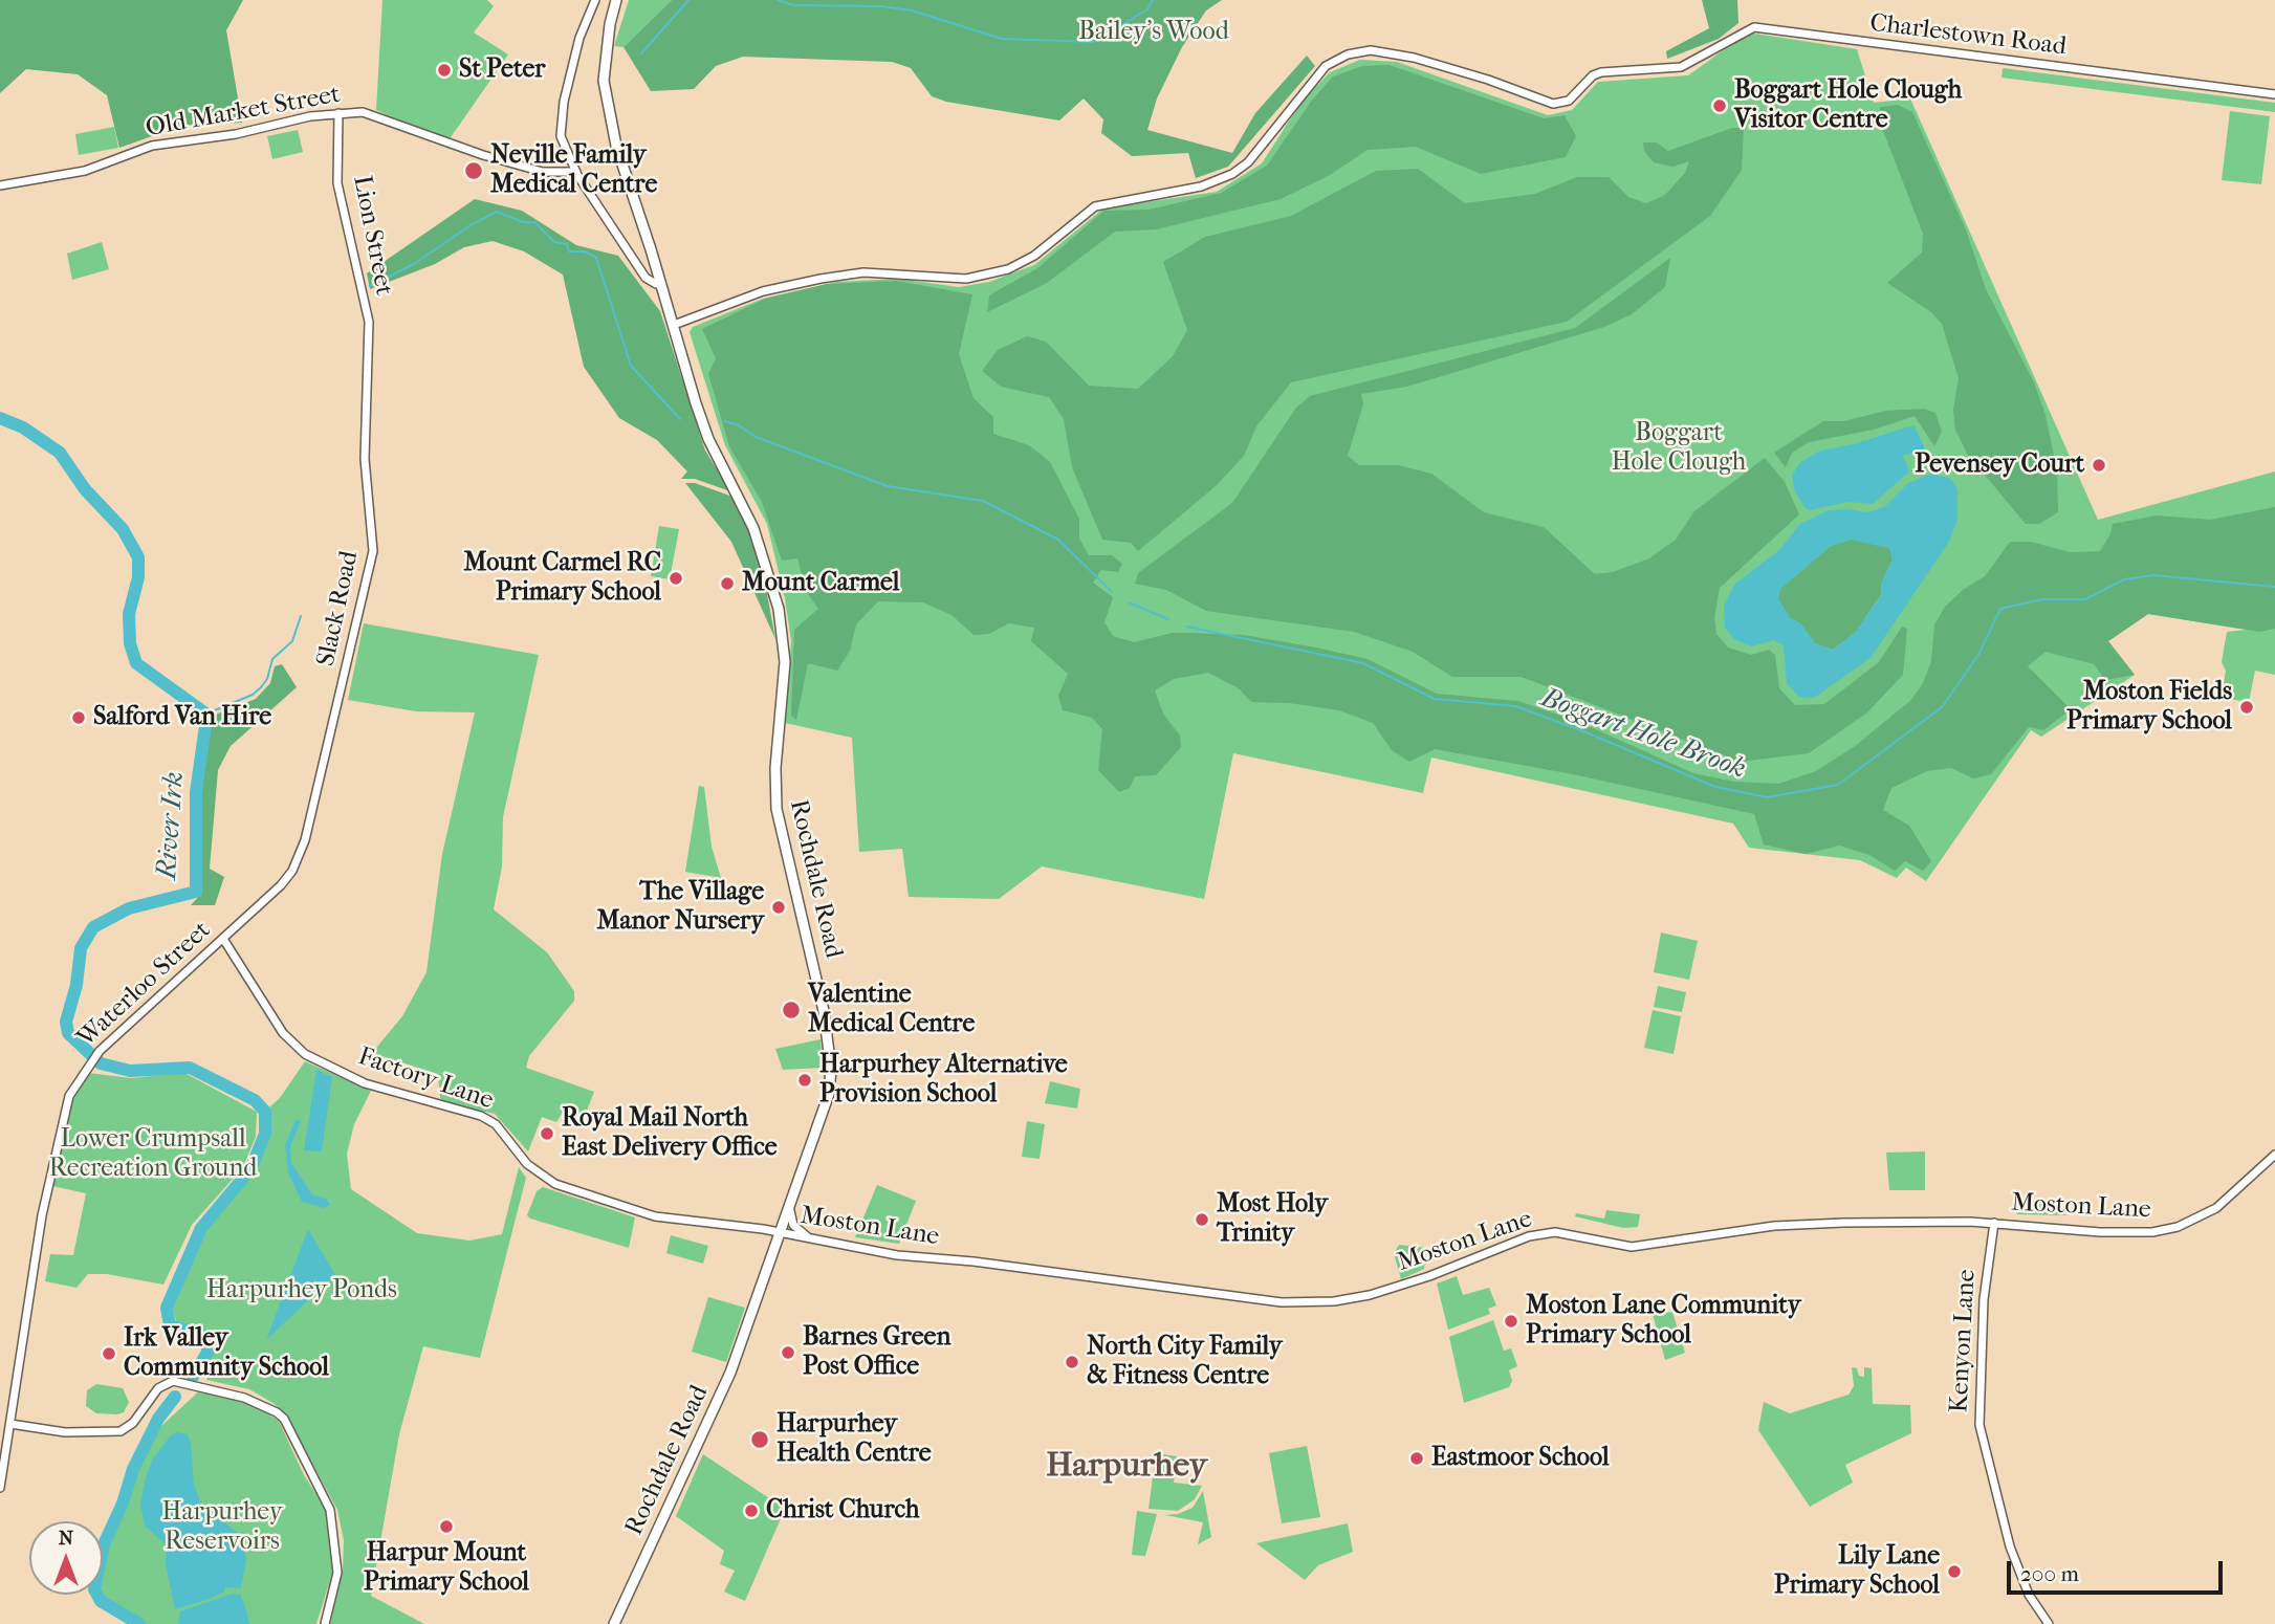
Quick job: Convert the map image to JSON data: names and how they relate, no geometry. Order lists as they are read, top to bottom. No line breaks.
{"streets":{"main road":["Rochdale Road"],"street":["Charlestown Road","Old Market Street","Lion Street","Slack Road","Waterloo Street","Factory Lane","Moston Lane","Kenyon Lane"]},"crossings":[["Charlestown Road","Rochdale Road"],["Old Market Street","Lion Street"],["Lion Street","Slack Road"],["Slack Road","Waterloo Street"],["Rochdale Road","Factory Lane"],["Rochdale Road","Moston Lane"],["Waterloo Street","Factory Lane"],["Factory Lane","Moston Lane"],["Moston Lane","Kenyon Lane"]],"districts":["Harpurhey"],"water":["Boggart Hole Brook","River Irk"],"parks":["Bailey's Wood","Boggart Hole Clough","Lower Crumpsall Recreation Ground","Harpurhey Ponds","Harpurhey Reservoirs"],"places":["St Peter","Boggart Hole Clough Visitor Centre","Neville Family Medical Centre","Pevensey Court","Mount Carmel RC Primary School","Mount Carmel","Moston Fields Primary School","Salford Van Hire","The Village Manor Nursery","Valentine Medical Centre","Harpurhey Alternative Provision School","Royal Mail North East Delivery Office","Most Holy Trinity","Moston Lane Community Primary School","Barnes Green Post Office","Irk Valley Community School","North City Family & Fitness Centre","Harpurhey Health Centre","Eastmoor School","Christ Church","Harpur Mount Primary School","Lily Lane Primary School"],"scale_bar":"200 m","north":"top"}
